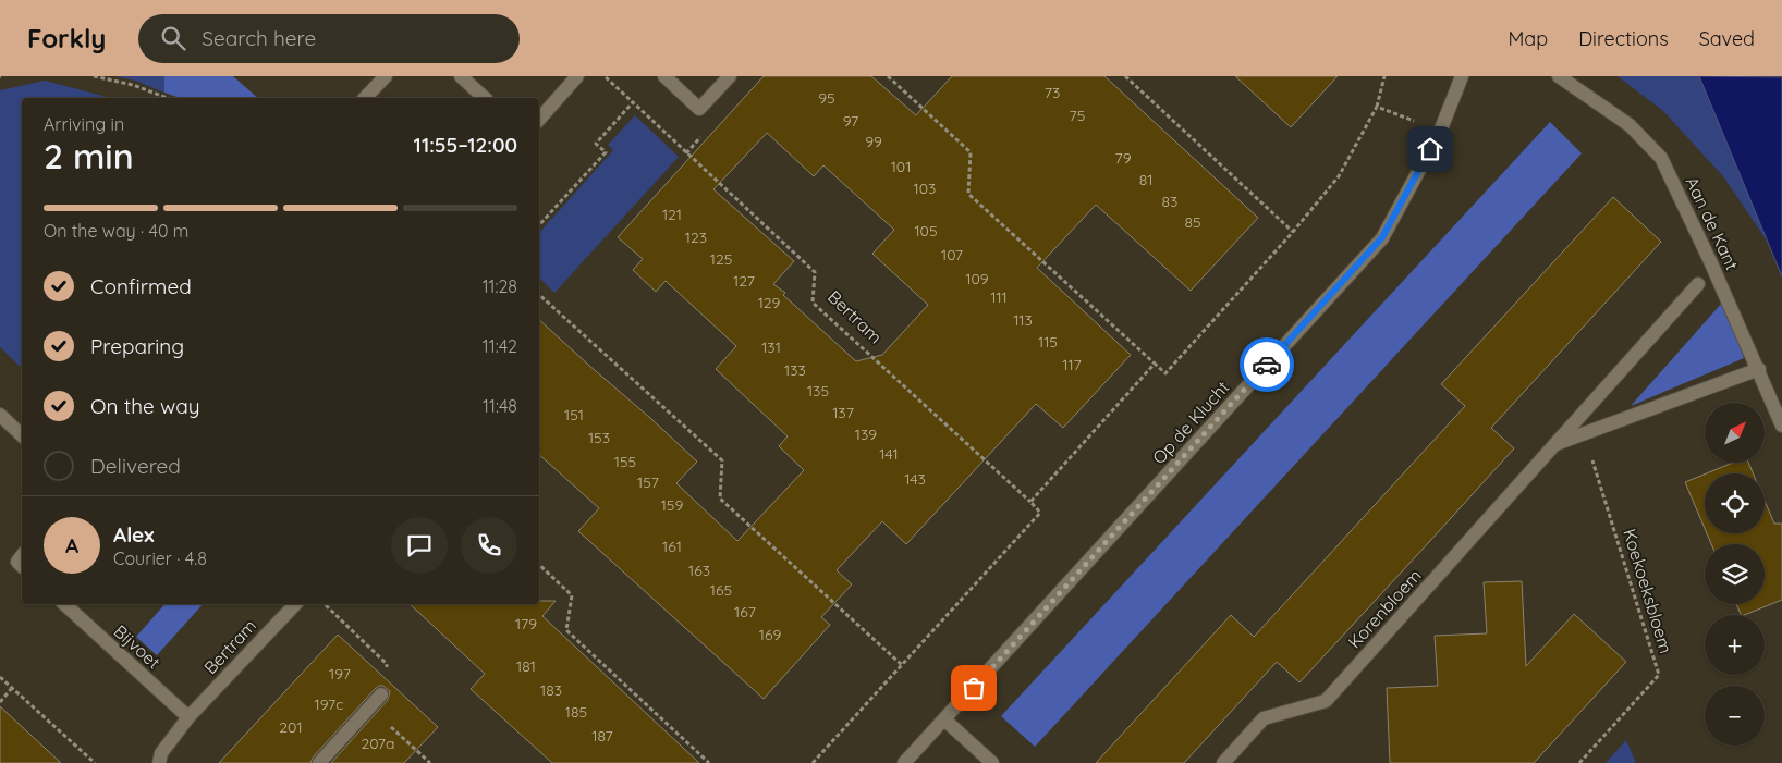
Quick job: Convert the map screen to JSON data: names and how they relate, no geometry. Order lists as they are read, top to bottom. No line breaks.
{"streets":{"street":["Aan de Kant","Bertram","Op de Klucht","Korenbloem","Bijvoet"],"path":["Koekoeksbloem"]},"crossings":[["Aan de Kant","Korenbloem"],["Bertram","Bijvoet"],["Koekoeksbloem","Korenbloem"]],"house_numbers":["73","95","75","97","99","79","101","81","103","83","121","85","105","123","107","125","109","127","111","129","113","115","131","117","133","135","137","151","139","153","141","155","143","157","159","161","163","165","167","179","169","181","197","183","197c","185","201","187","207a"],"north":"top right","page":{"header":"Forkly","search":"Search here","nav":["Map","Directions","Saved"],"heading":["2 min","Arriving in","11:55–12:00"],"panel":["Alex","Courier · 4.8"],"bar":"On the way · 40 m","list":[["Confirmed","11:28"],["Preparing","11:42"],["On the way","11:48"],"Delivered"],"map_buttons":["+","−"],"round":"A"}}
